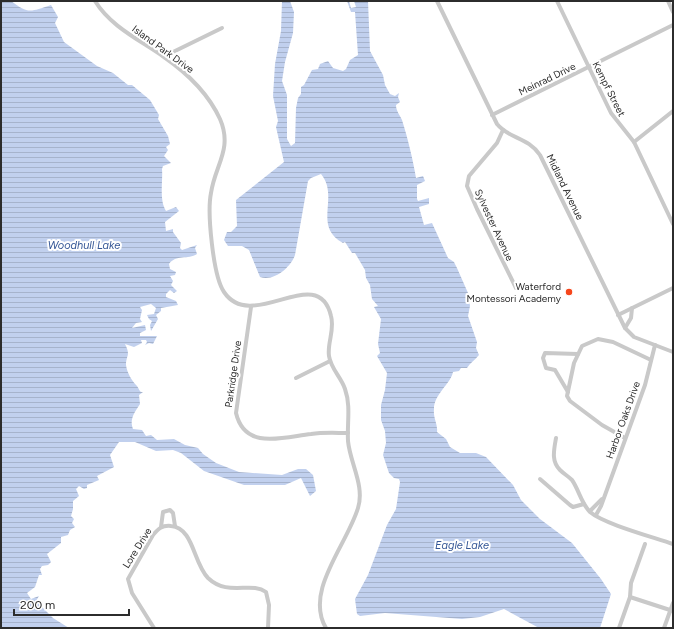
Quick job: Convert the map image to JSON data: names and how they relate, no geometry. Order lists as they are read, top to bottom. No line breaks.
{"streets":{"street":["Island Park Drive","Meinrad Drive","Kempf Street","Midland Avenue","Sylvester Avenue","Parkridge Drive","Harbor Oaks Drive","Lore Drive"]},"crossings":[["Island Park Drive","Parkridge Drive"],["Meinrad Drive","Kempf Street"],["Meinrad Drive","Midland Avenue"],["Midland Avenue","Sylvester Avenue"],["Midland Avenue","Harbor Oaks Drive"]],"water":["Woodhull Lake","Eagle Lake"],"places":["Waterford Montessori Academy"],"scale_bar":"200 m"}
